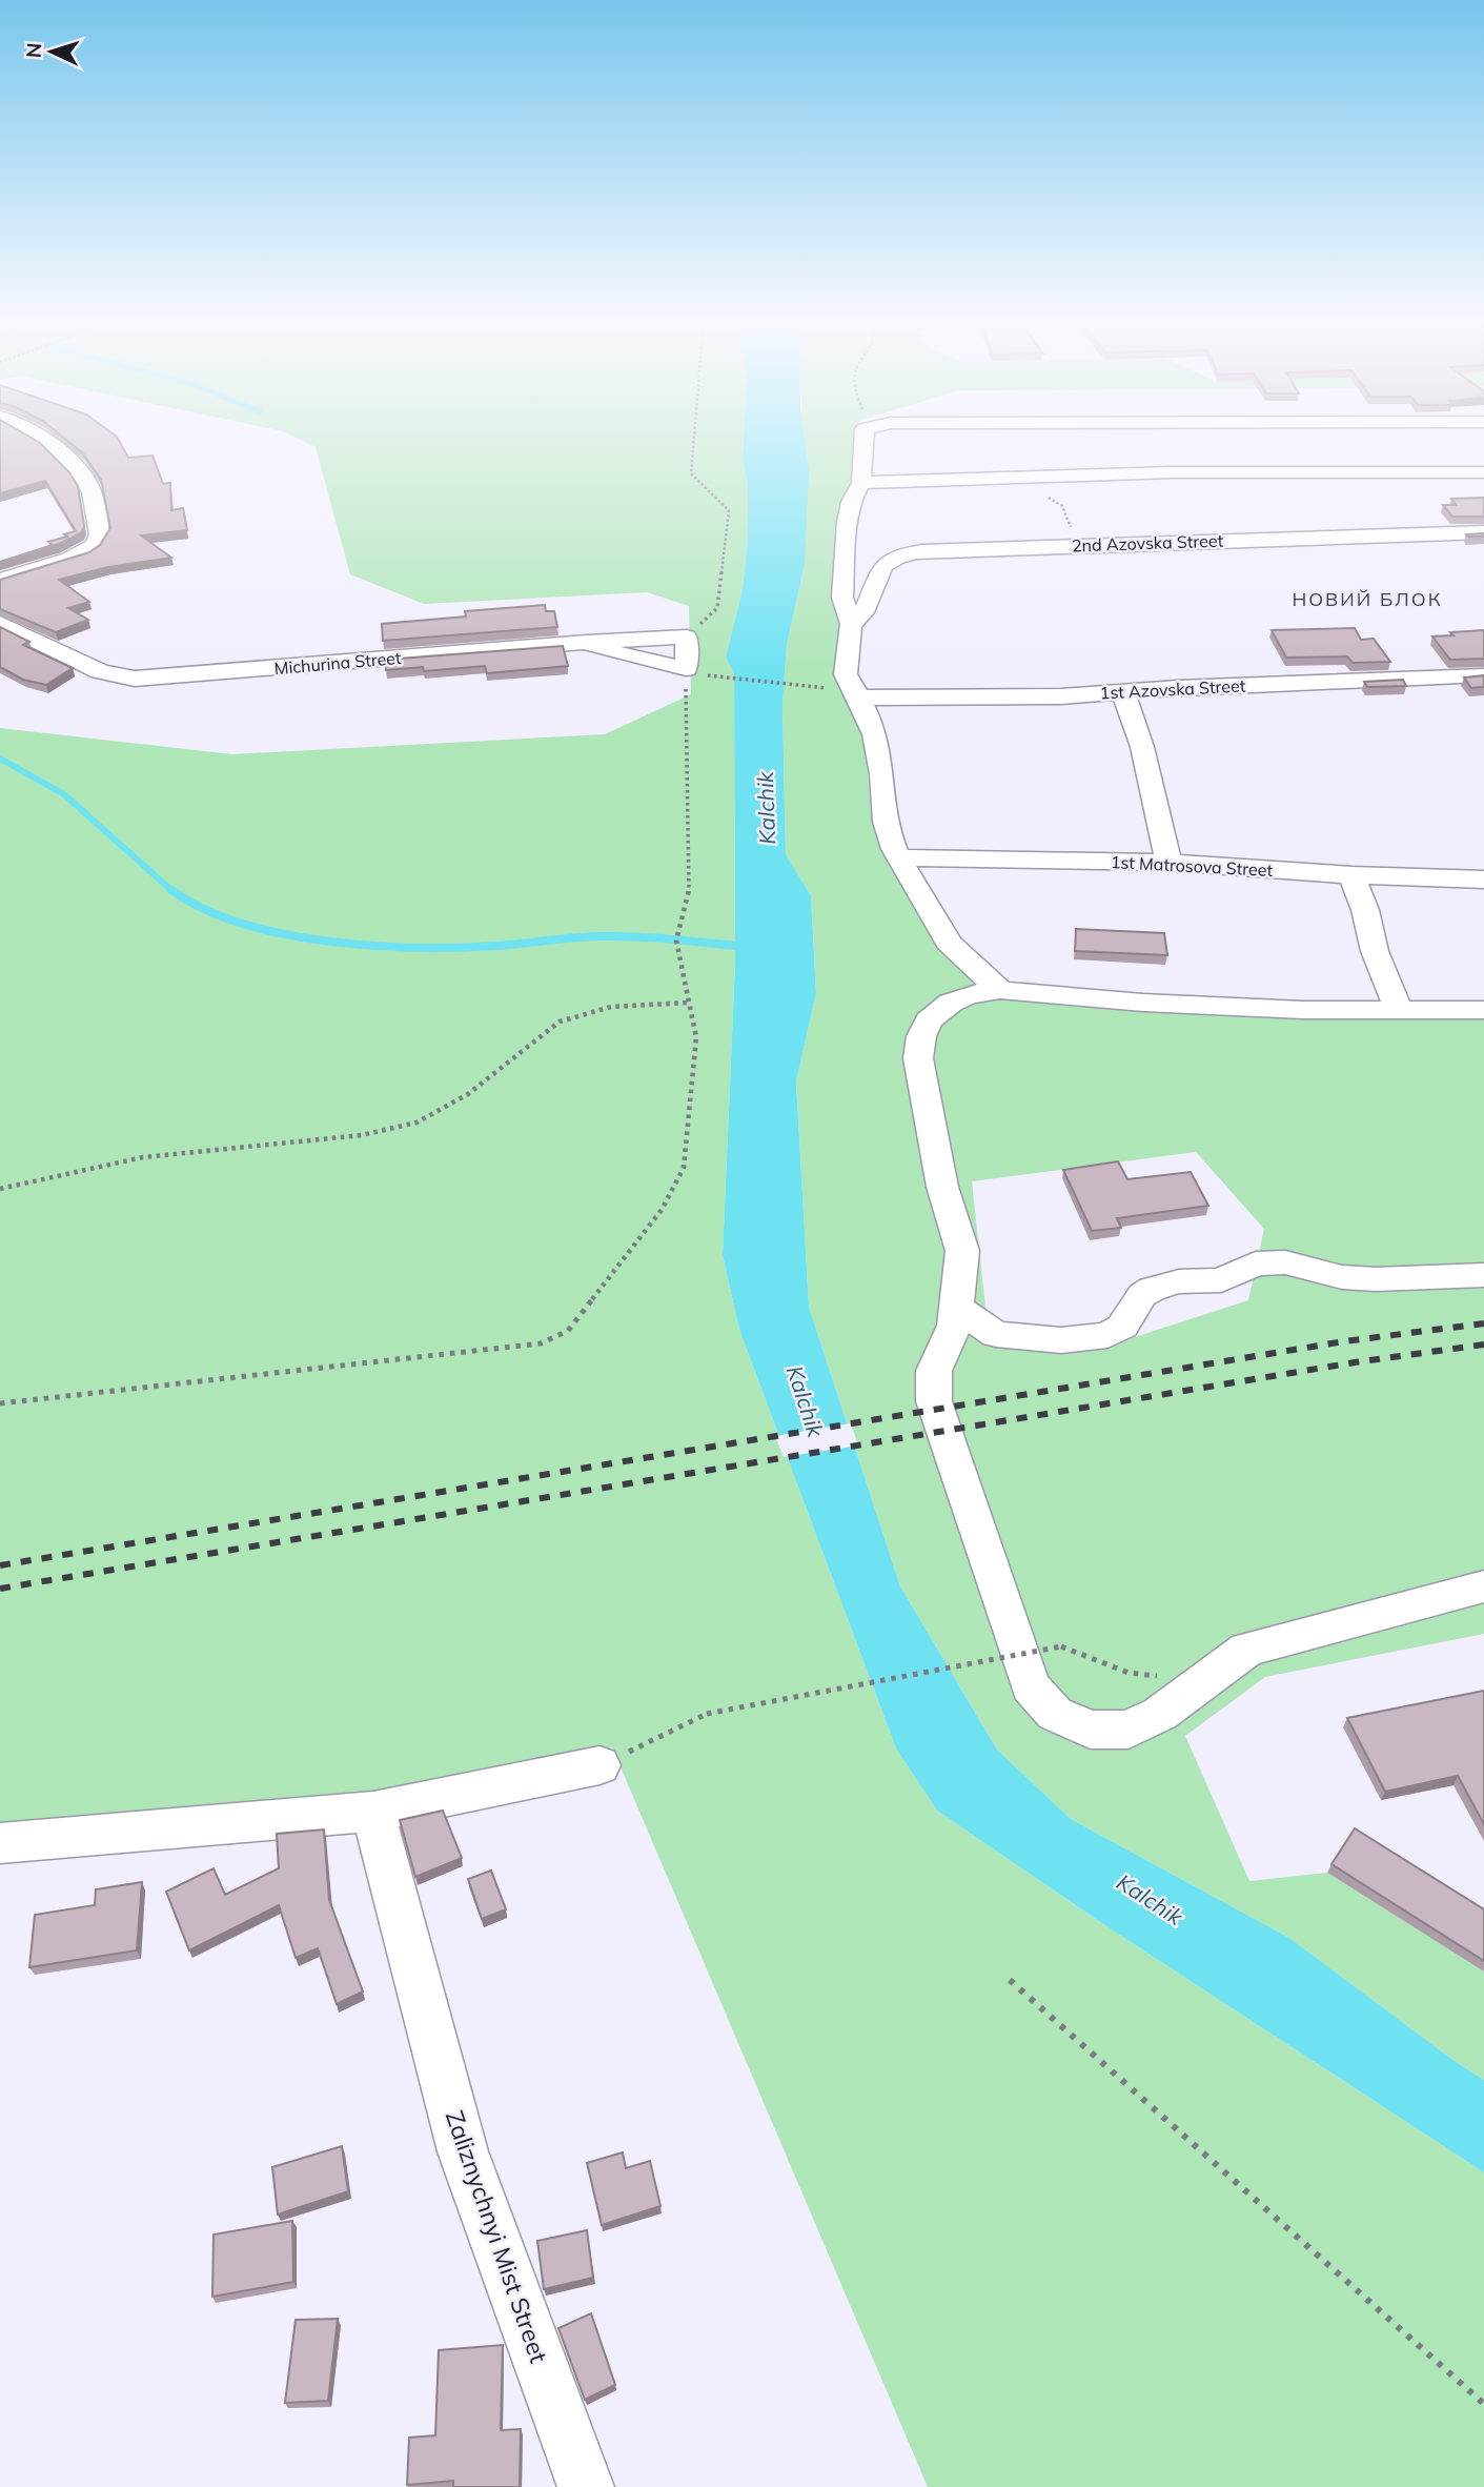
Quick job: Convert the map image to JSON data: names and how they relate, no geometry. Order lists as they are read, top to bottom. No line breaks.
{"streets":{"street":["2nd Azovska Street","Michurina Street","1st Azovska Street","1st Matrosova Street","Zaliznychnyi Mist Street"]},"districts":["НОВИЙ БЛОК"],"water":["Kalchik"],"north":"left"}
